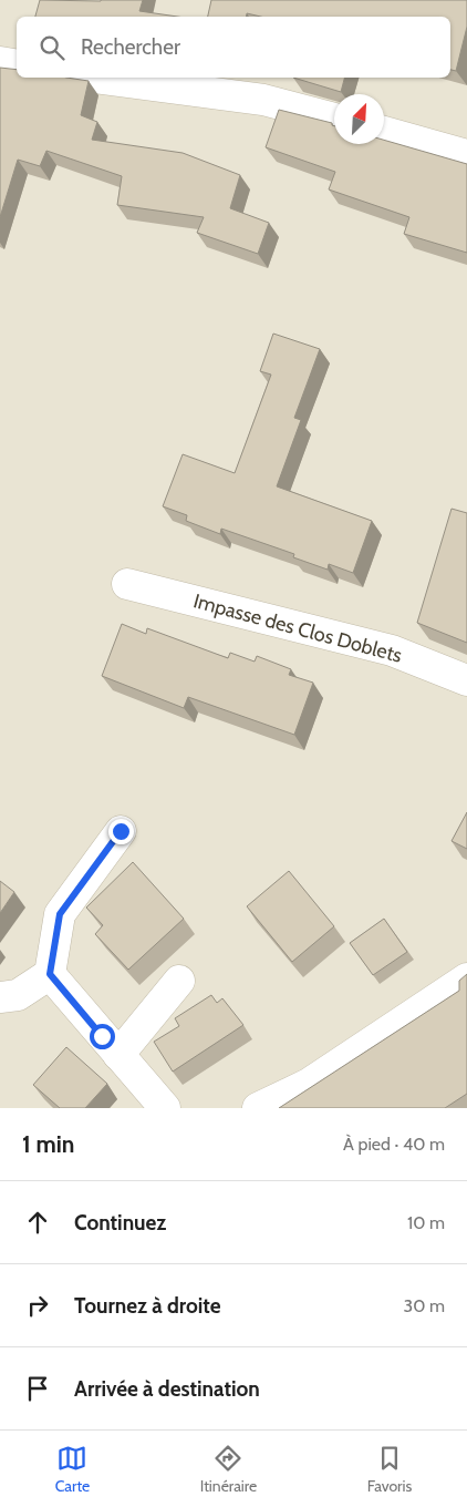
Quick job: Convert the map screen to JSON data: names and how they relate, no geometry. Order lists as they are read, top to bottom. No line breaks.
{"streets":{"street":["Impasse des Clos Doblets"]},"north":"top right","page":{"search":"Rechercher","heading":["1 min","À pied · 40 m"],"list":[["Continuez","10 m"],["Tournez à droite","30 m"],"Arrivée à destination"],"nav":["Carte","Itinéraire","Favoris"]}}
